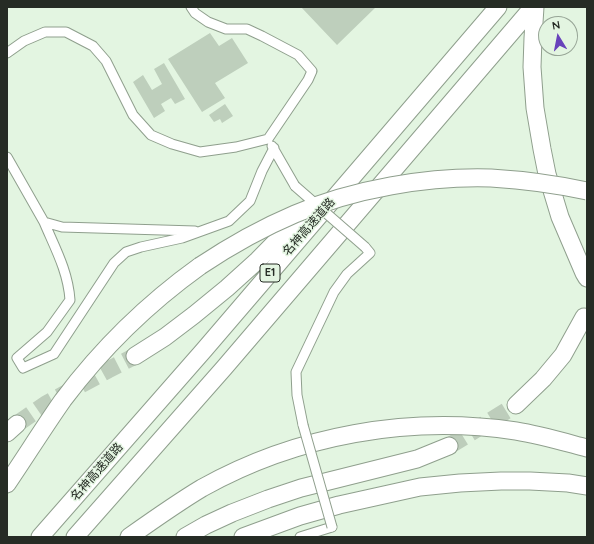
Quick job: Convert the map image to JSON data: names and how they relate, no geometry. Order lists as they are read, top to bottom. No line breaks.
{"streets":{"highway":["名神高速道路","E1"]},"north":"top"}
